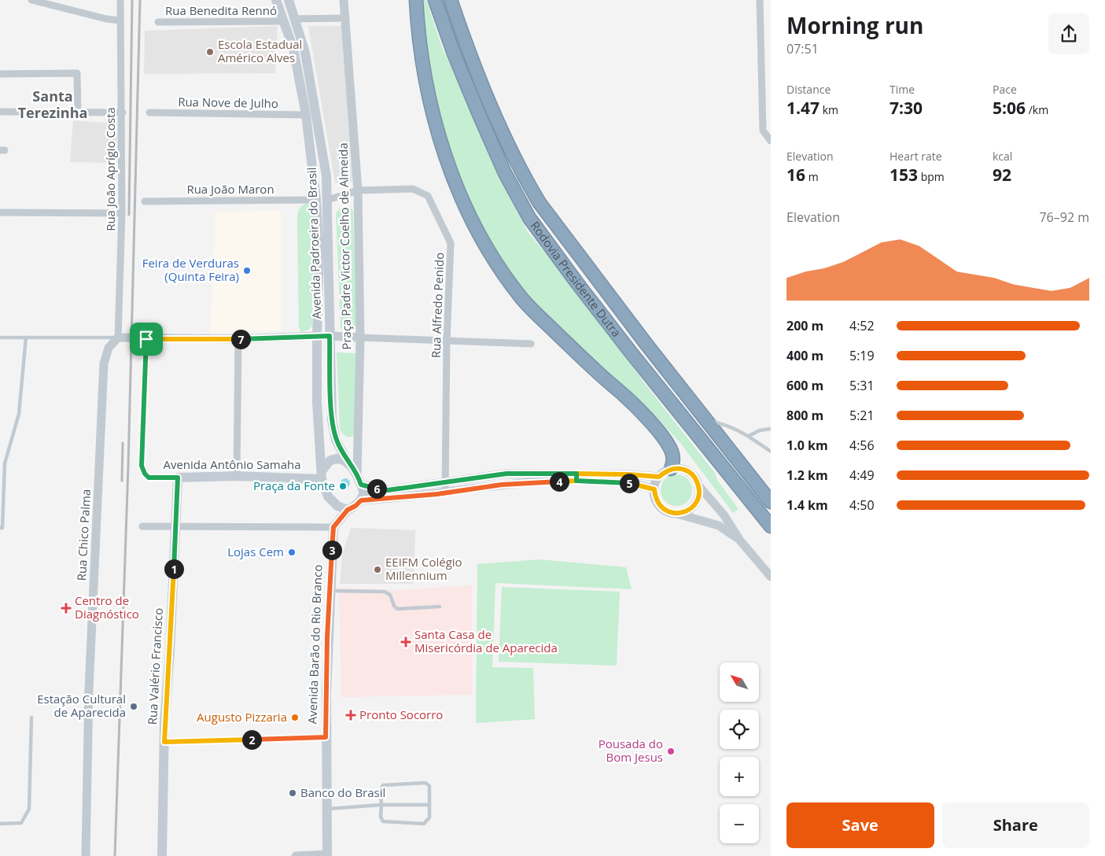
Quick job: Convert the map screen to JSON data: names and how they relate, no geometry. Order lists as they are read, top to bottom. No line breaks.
{"streets":{"highway":["Rodovia Presidente Dutra"],"main road":["Avenida Padroeira do Brasil","Avenida Antônio Samaha","Avenida Barão do Rio Branco","Rua Valério Francisco"],"street":["Rua Benedita Rennó","Rua Nove de Julho","Rua João Aprígio Costa","Rua João Maron","Praça Padre Victor Coelho de Almeida","Rua Alfredo Penido","Rua Chico Palma"]},"crossings":[["Rua Benedita Rennó","Avenida Padroeira do Brasil"],["Rua Benedita Rennó","Praça Padre Victor Coelho de Almeida"],["Rua Nove de Julho","Avenida Padroeira do Brasil"],["Rua João Aprígio Costa","Rua Chico Palma"],["Rua João Maron","Avenida Padroeira do Brasil"],["Avenida Padroeira do Brasil","Praça Padre Victor Coelho de Almeida"],["Avenida Padroeira do Brasil","Avenida Antônio Samaha"],["Praça Padre Victor Coelho de Almeida","Rua Alfredo Penido"],["Praça Padre Victor Coelho de Almeida","Avenida Antônio Samaha"],["Avenida Antônio Samaha","Rua Valério Francisco"]],"districts":["Santa Terezinha"],"places":{"other":["Escola Estadual Américo Alves","Feira de Verduras (Quinta Feira)","Praça da Fonte","Lojas Cem","EEIFM Colégio Millennium","Estação Cultural de Aparecida","Augusto Pizzaria","Pousada do Bom Jesus","Banco do Brasil"],"health":["Centro de Diagnóstico","Santa Casa de Misericórdia de Aparecida","Pronto Socorro"]},"north":"top left","page":{"heading":["Morning run","07:51"],"stats":[["Distance","1.47 km"],["Time","7:30"],["Pace","5:06 /km"],["Elevation","16 m"],["Heart rate","153 bpm"],["kcal","92"]],"chart":["Elevation","76–92 m"],"list":[{"name":"200 m","note":"4:52"},{"name":"400 m","note":"5:19"},{"name":"600 m","note":"5:31"},{"name":"800 m","note":"5:21"},{"name":"1.0 km","note":"4:56"},{"name":"1.2 km","note":"4:49"},{"name":"1.4 km","note":"4:50"}],"pins":["7","4","5","6","3","1","2"],"map_buttons":["+","−"],"buttons":["Save","Share"]}}
